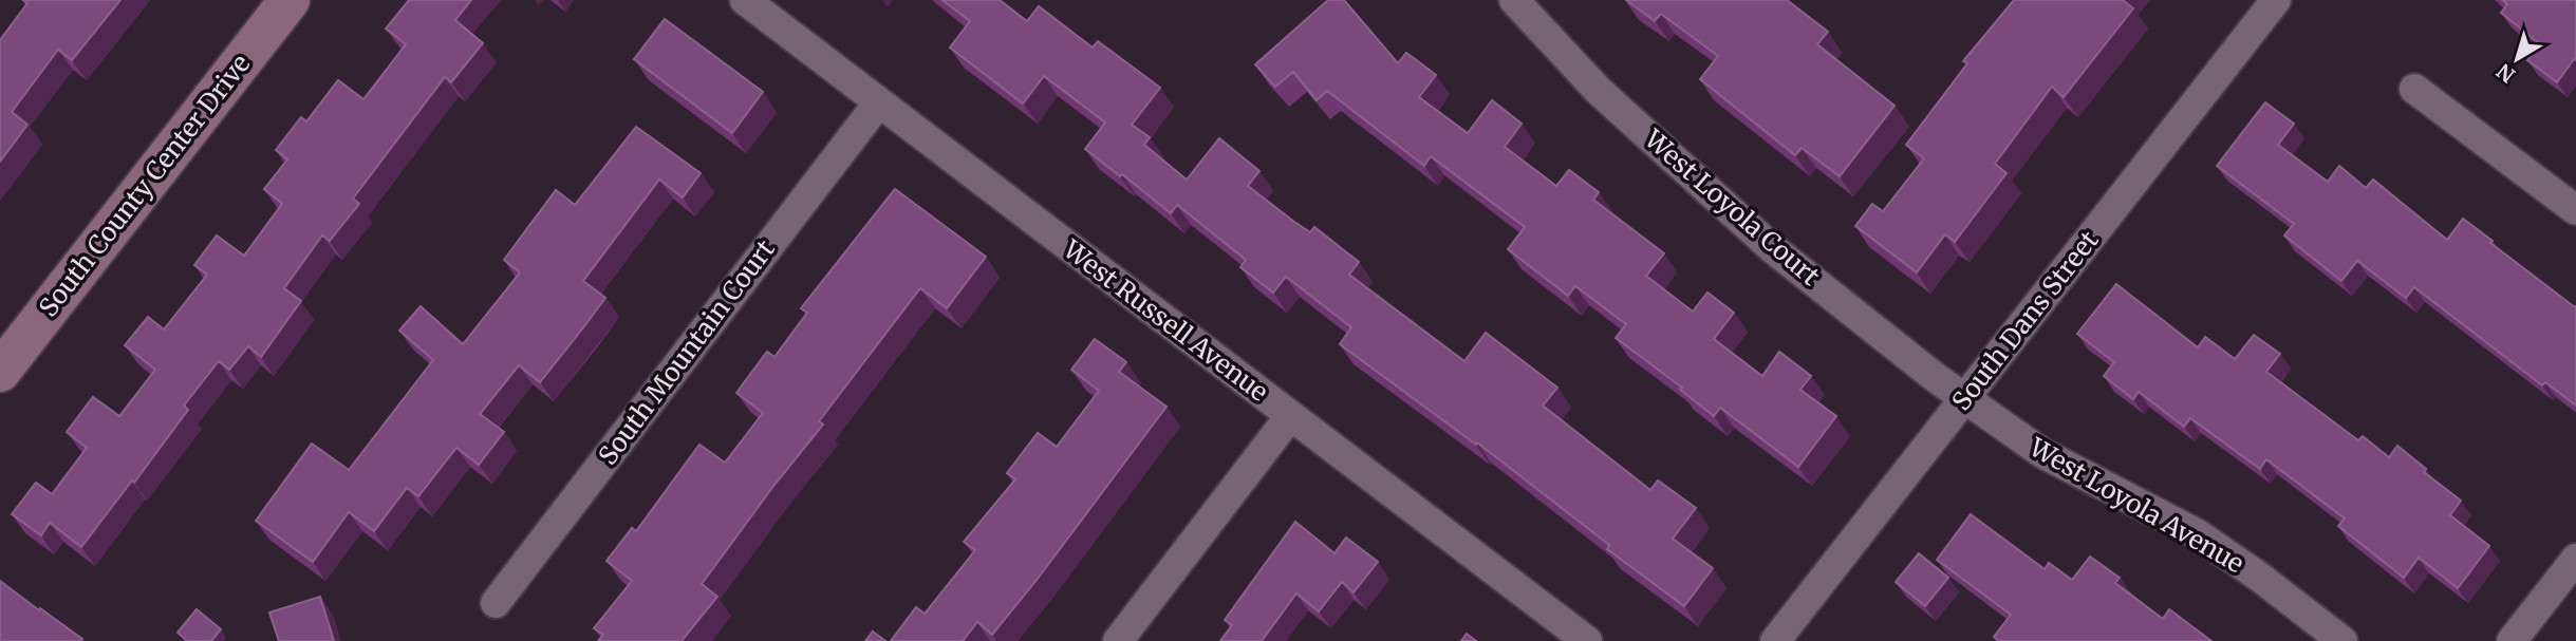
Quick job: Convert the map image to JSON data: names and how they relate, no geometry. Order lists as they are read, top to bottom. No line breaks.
{"streets":{"street":["South County Center Drive","West Loyola Court","West Russell Avenue","South Dans Street","South Mountain Court","West Loyola Avenue"]},"crossings":[["West Loyola Court","South Dans Street"],["West Loyola Court","West Loyola Avenue"],["West Russell Avenue","South Mountain Court"],["South Dans Street","West Loyola Avenue"]],"north":"bottom left"}
